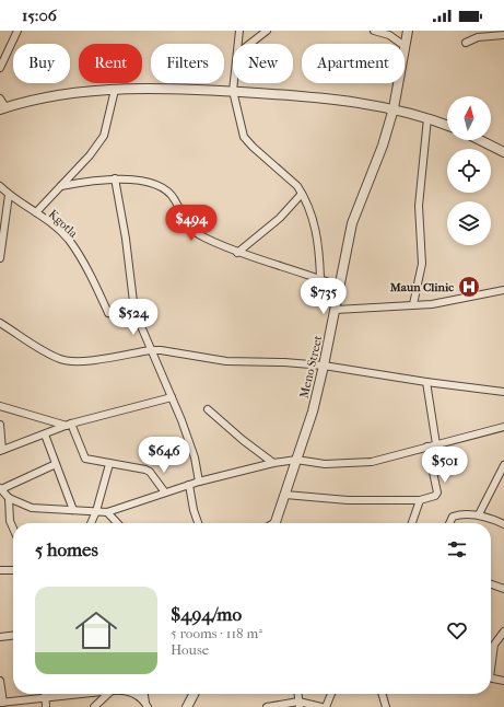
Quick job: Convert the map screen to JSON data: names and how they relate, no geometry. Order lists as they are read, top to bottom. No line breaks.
{"streets":{"street":["Kgotla","Meno Street"]},"places":{"hospital":["Maun Clinic"]},"north":"top","page":{"status":"15:06","chip":["Buy","Rent","Filters","New","Apartment"],"price":["$494","$735","$524","$646","$501"],"heading":"5 homes","list":[{"name":"$494/mo","note":"5 rooms · 118 m² · House"}]}}
